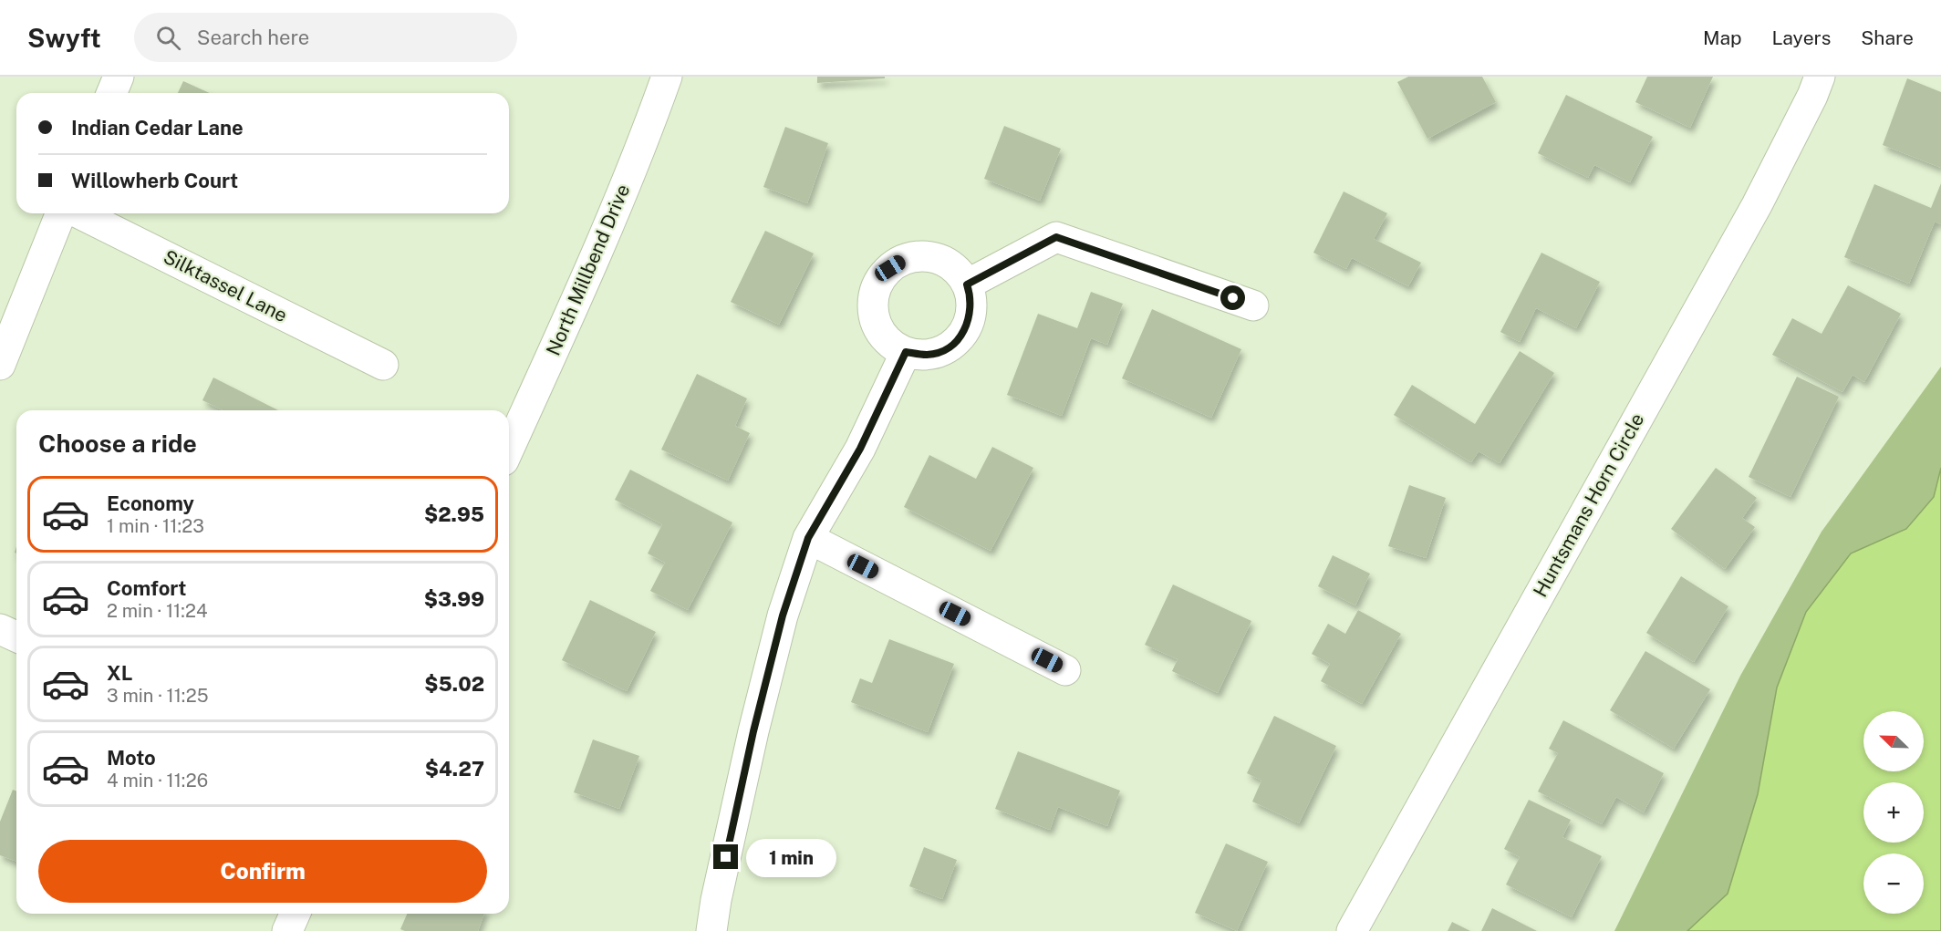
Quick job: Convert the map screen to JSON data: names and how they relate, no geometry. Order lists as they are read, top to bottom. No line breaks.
{"streets":{"street":["North Millbend Drive","Silktassel Lane","Huntsmans Horn Circle"]},"north":"top left","page":{"header":"Swyft","search":"Search here","nav":["Map","Layers","Share"],"banner":["Indian Cedar Lane","Willowherb Court"],"heading":"Choose a ride","list":[{"name":"Economy","note":"1 min · 11:23","value":"$2.95"},{"name":"Comfort","note":"2 min · 11:24","value":"$3.99"},{"name":"XL","note":"3 min · 11:25","value":"$5.02"},{"name":"Moto","note":"4 min · 11:26","value":"$4.27"}],"map_buttons":["+","−"],"buttons":"Confirm","bubble":"1 min"}}
